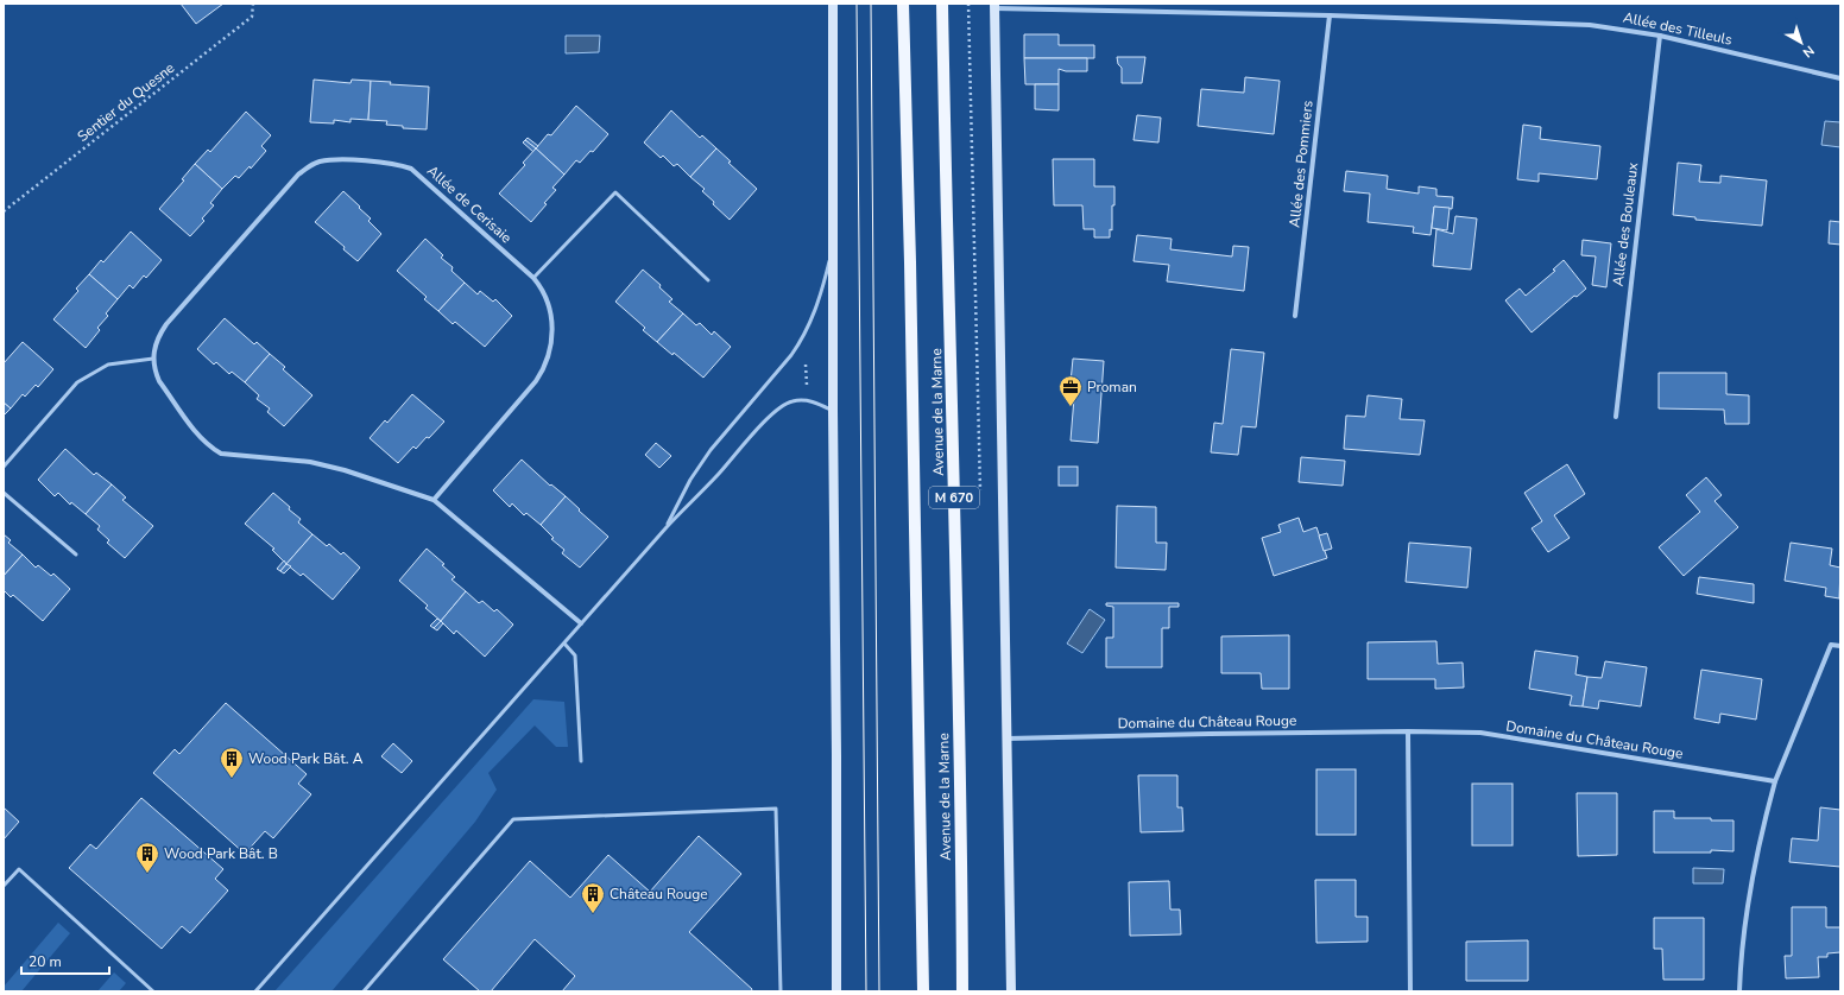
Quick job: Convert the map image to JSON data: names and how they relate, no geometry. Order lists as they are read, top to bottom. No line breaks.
{"streets":{"main road":["Avenue de la Marne","M 670"],"street":["Allée des Tilleuls","Allée des Pommiers","Allée de Cerisaie","Allée des Bouleaux","Domaine du Château Rouge"],"path":["Sentier du Quesne"]},"crossings":[["Allée des Tilleuls","Allée des Pommiers"],["Allée des Tilleuls","Allée des Bouleaux"]],"places":{"office":["Proman"],"building":["Wood Park Bât. A","Wood Park Bât. B","Château Rouge"]},"scale_bar":"20 m","north":"bottom right"}
